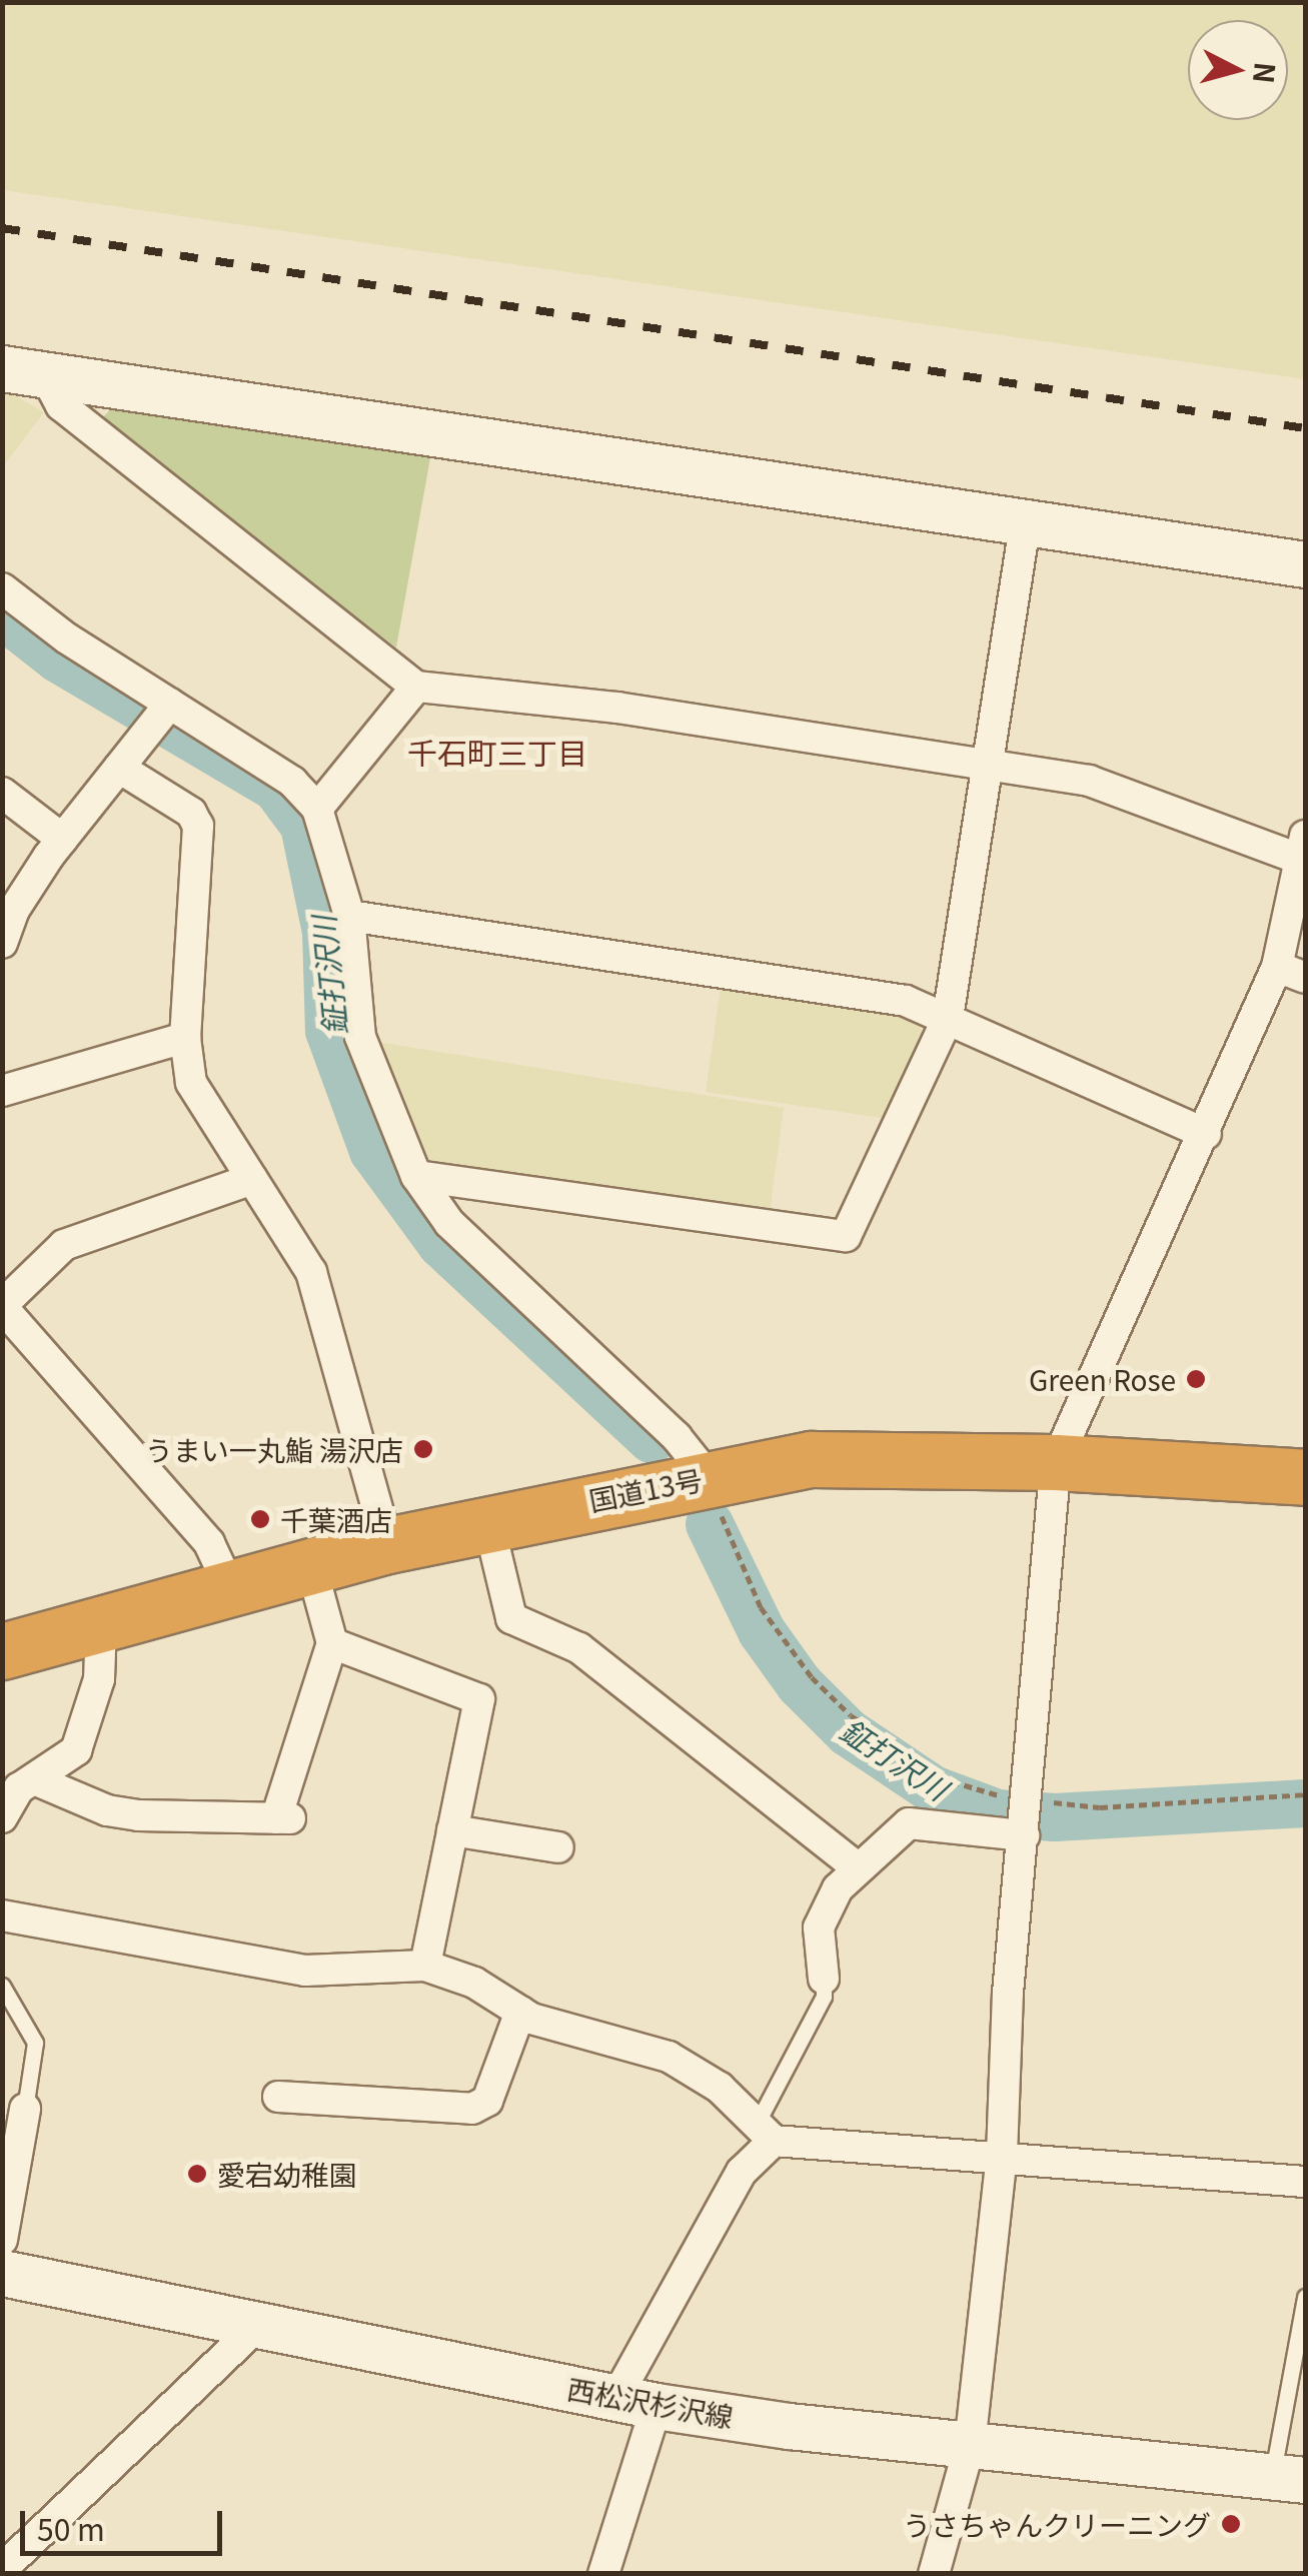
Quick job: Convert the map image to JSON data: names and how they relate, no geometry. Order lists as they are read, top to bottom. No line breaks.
{"streets":{"highway":["国道13号"],"street":["西松沢杉沢線"]},"districts":["千石町三丁目"],"water":["鉦打沢川"],"places":["Green Rose","うまい一丸鮨 湯沢店","千葉酒店","愛宕幼稚園","うさちゃんクリーニング"],"scale_bar":"50 m","north":"right"}
